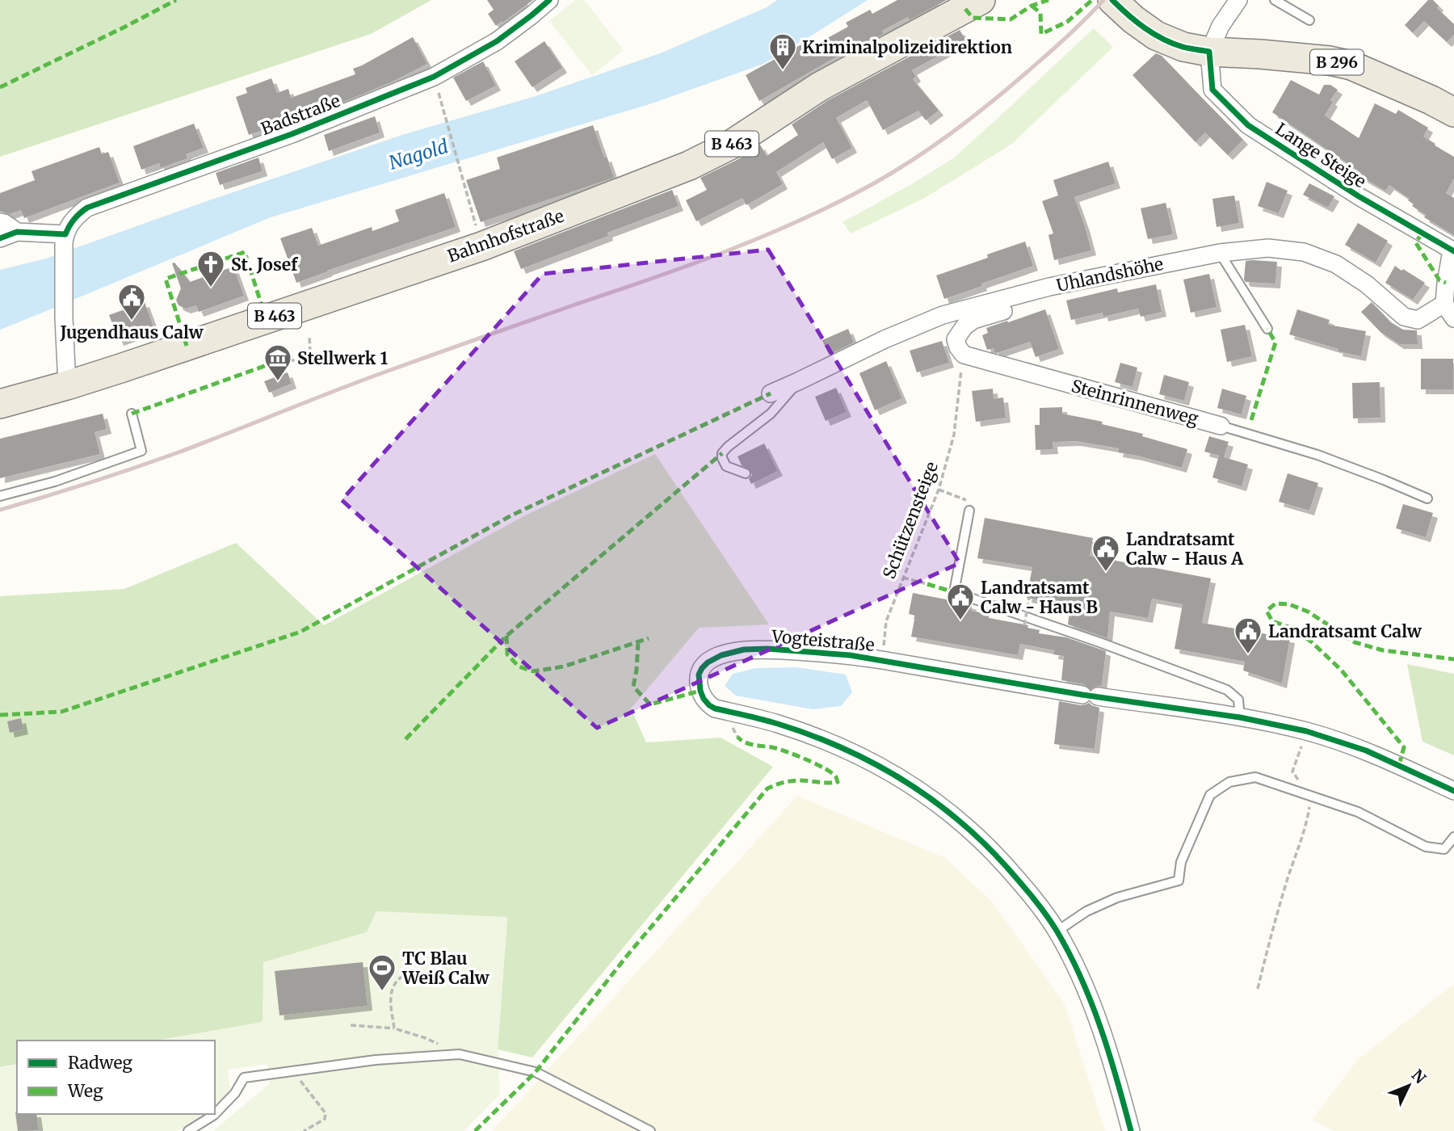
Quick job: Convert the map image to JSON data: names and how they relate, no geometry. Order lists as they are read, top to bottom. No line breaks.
{"streets":{"main road":["B 296","B 463","Bahnhofstraße"],"street":["Badstraße","Lange Steige","Uhlandshöhe","Steinrinnenweg","Vogteistraße"],"path":["Schützensteige"]},"crossings":[["B 296","Lange Steige"],["Steinrinnenweg","Schützensteige"],["Schützensteige","Vogteistraße"]],"water":["Nagold"],"places":{"building":["Kriminalpolizeidirektion"],"church":["St. Josef"],"public building":["Jugendhaus Calw","Landratsamt Calw - Haus A","Landratsamt Calw - Haus B","Landratsamt Calw"],"museum":["Stellwerk 1"],"sports":["TC Blau Weiß Calw"]},"legend":["Radweg","Weg"],"north":"top right"}
